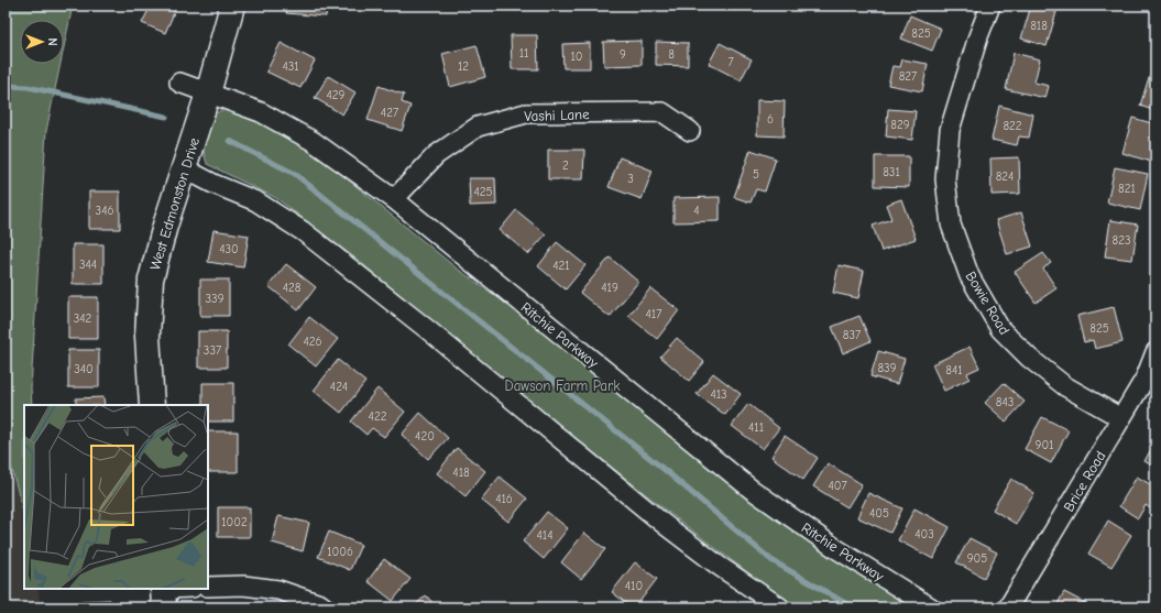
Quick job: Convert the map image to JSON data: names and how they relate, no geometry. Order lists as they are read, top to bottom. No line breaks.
{"streets":{"street":["Vashi Lane","West Edmonston Drive","Bowie Road","Ritchie Parkway","Brice Road"]},"crossings":[["Vashi Lane","Ritchie Parkway"],["West Edmonston Drive","Ritchie Parkway"],["Bowie Road","Brice Road"]],"parks":["Dawson Farm Park"],"house_numbers":["818","825","11","9","8","10","7","431","12","827","429","427","6","829","822","2","831","5","824","3","821","425","346","4","823","430","344","421","428","419","339","417","342","825","837","426","337","839","340","841","424","413","843","422","411","420","901","418","407","416","405","1002","403","414","1006","905","410"],"north":"right"}
